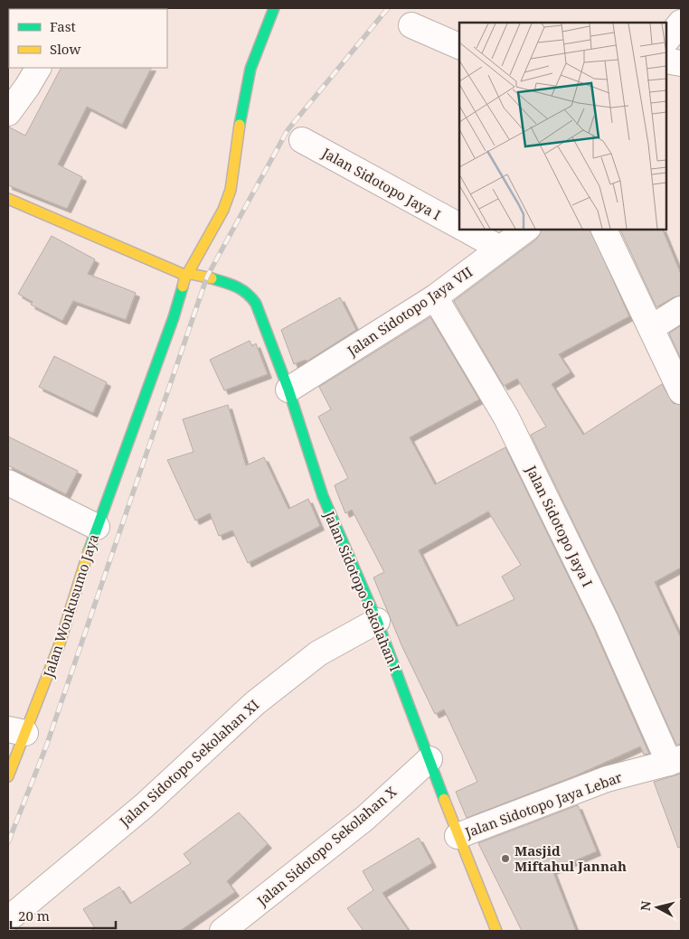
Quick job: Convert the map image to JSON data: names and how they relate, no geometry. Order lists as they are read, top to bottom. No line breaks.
{"streets":{"street":["Jalan Sidotopo Jaya I","Jalan Sidotopo Jaya VII","Jalan Sidotopo Sekolahan I","Jalan Wonkusumo Jaya","Jalan Sidotopo Sekolahan XI","Jalan Sidotopo Jaya Lebar","Jalan Sidotopo Sekolahan X"]},"crossings":[["Jalan Sidotopo Jaya I","Jalan Sidotopo Jaya VII"],["Jalan Sidotopo Jaya I","Jalan Sidotopo Jaya Lebar"],["Jalan Sidotopo Jaya VII","Jalan Sidotopo Sekolahan I"],["Jalan Sidotopo Sekolahan I","Jalan Sidotopo Sekolahan XI"],["Jalan Sidotopo Sekolahan I","Jalan Sidotopo Jaya Lebar"],["Jalan Sidotopo Sekolahan I","Jalan Sidotopo Sekolahan X"]],"places":["Masjid Miftahul Jannah"],"legend":["Fast","Slow"],"scale_bar":"20 m","north":"left"}
